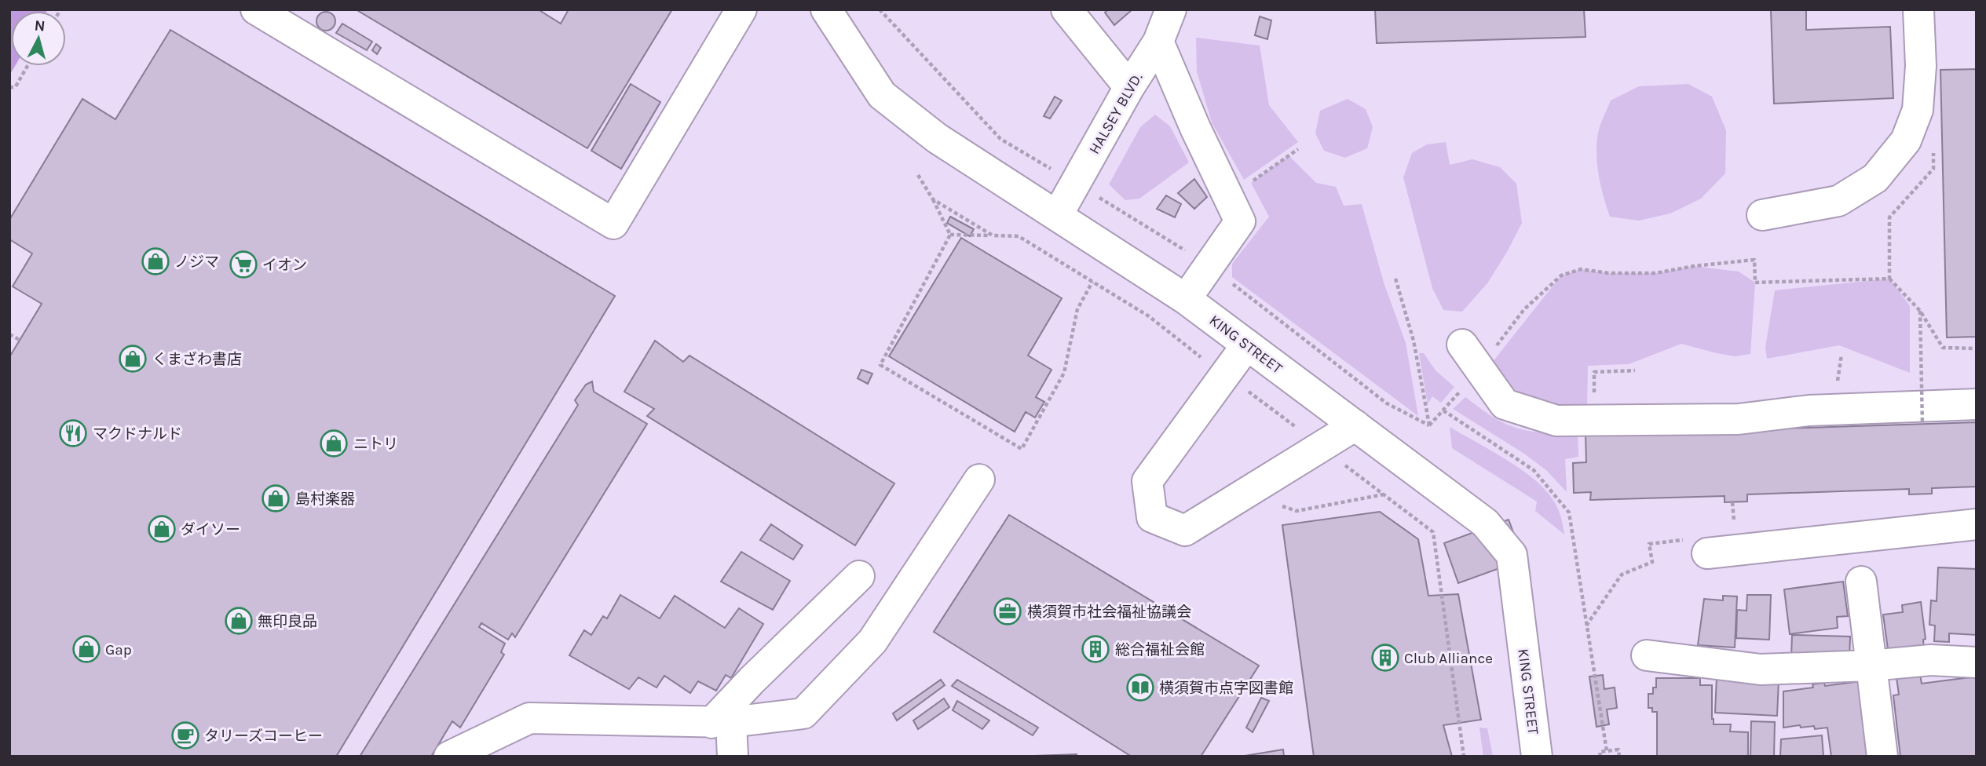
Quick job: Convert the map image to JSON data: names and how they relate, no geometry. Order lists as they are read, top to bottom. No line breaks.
{"streets":{"street":["HALSEY BLVD.","KING STREET"]},"crossings":[["HALSEY BLVD.","KING STREET"]],"places":{"shop":["ノジマ","くまざわ書店","ニトリ","島村楽器","ダイソー","無印良品","Gap"],"supermarket":["イオン"],"restaurant":["マクドナルド"],"office":["横須賀市社会福祉協議会"],"building":["総合福祉会館","Club Alliance"],"library":["横須賀市点字図書館"],"cafe":["タリーズコーヒー"]},"north":"top"}
